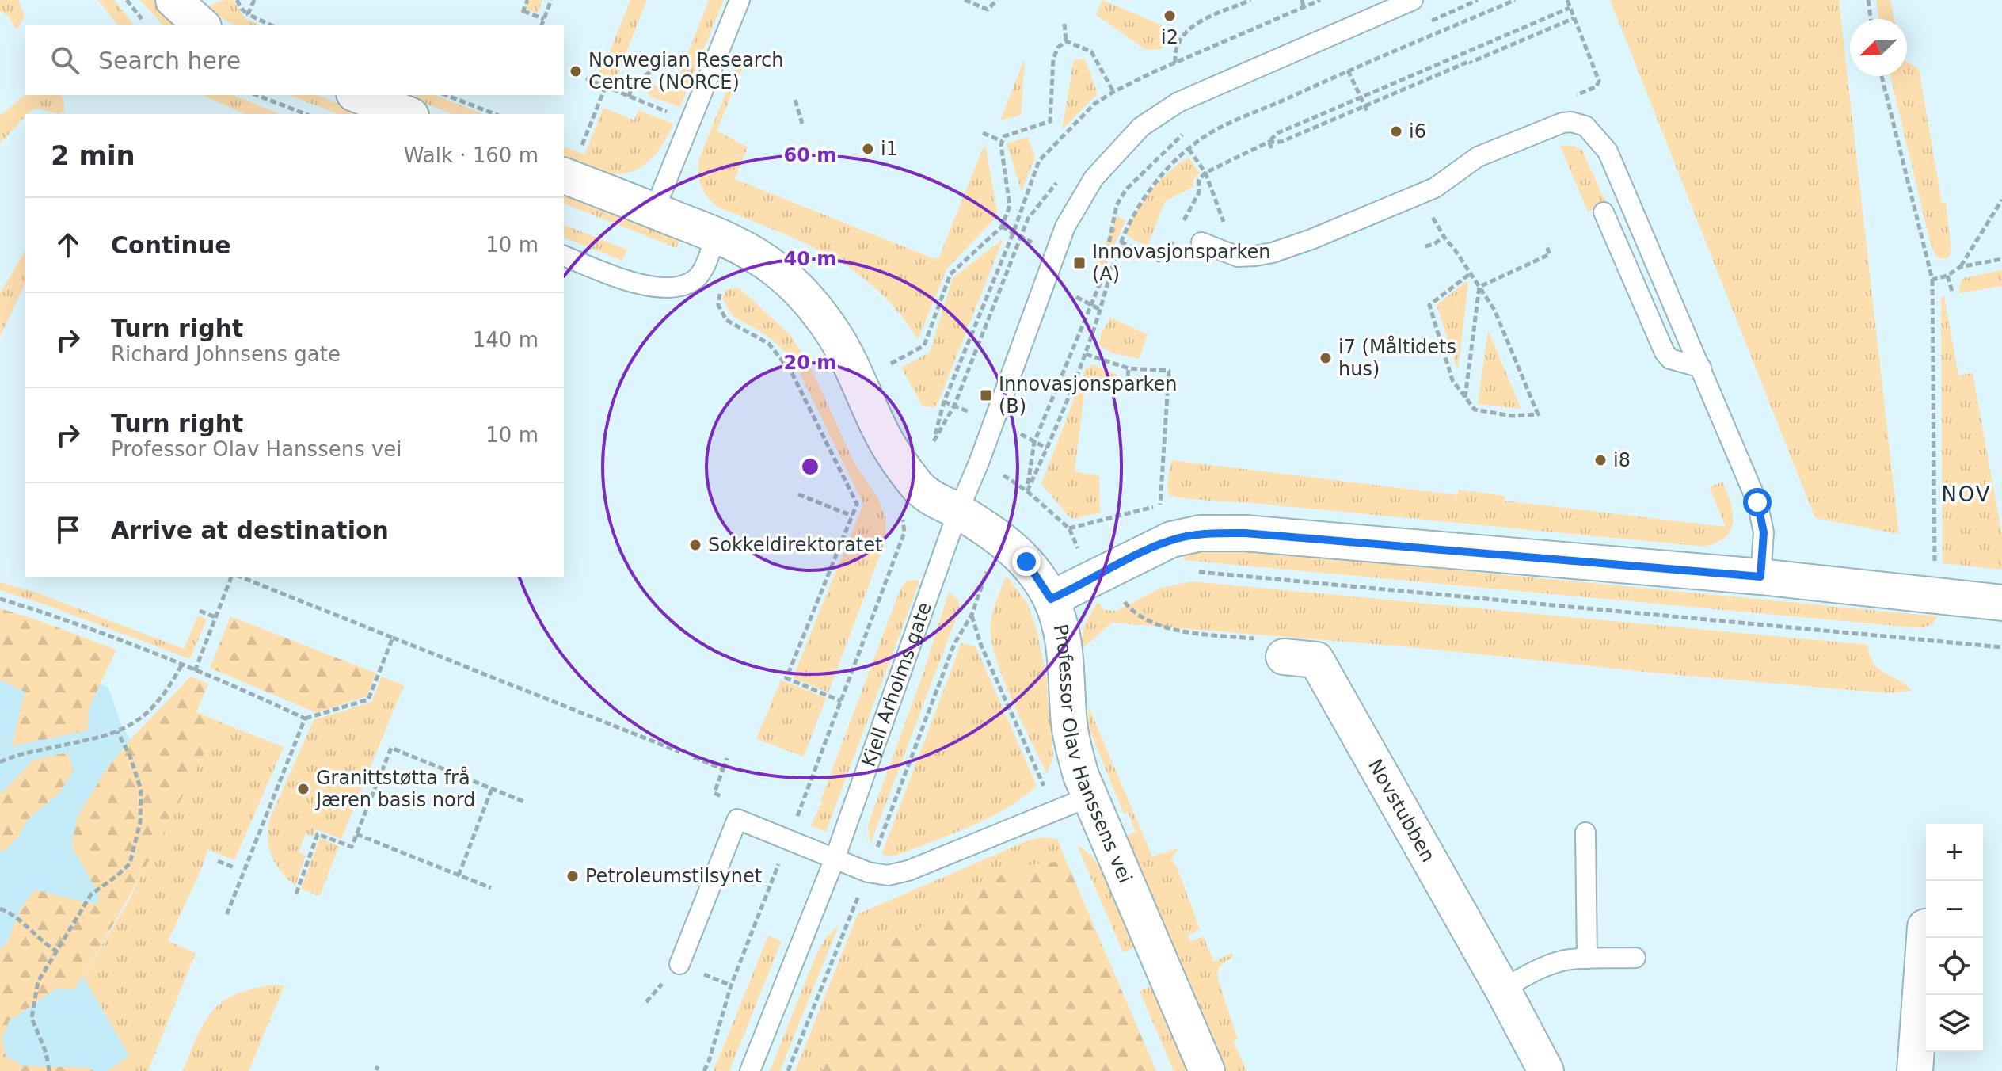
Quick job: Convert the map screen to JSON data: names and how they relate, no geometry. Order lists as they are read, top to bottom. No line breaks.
{"streets":{"street":["Professor Olav Hanssens vei","Novstubben"],"lane":["Kjell Arholms gate"]},"crossings":[["Kjell Arholms gate","Professor Olav Hanssens vei"]],"districts":["NOV"],"places":{"other":["i2","Norwegian Research Centre (NORCE)","i6","i1","i7 (Måltidets hus)","i8","Sokkeldirektoratet","Granittstøtta frå Jæren basis nord","Petroleumstilsynet"],"transit":["Innovasjonsparken (A)","Innovasjonsparken (B)"]},"north":"bottom left","page":{"search":"Search here","heading":["2 min","Walk · 160 m"],"list":[["Continue","10 m"],["Turn right","Richard Johnsens gate","140 m"],["Turn right","Professor Olav Hanssens vei","10 m"],"Arrive at destination"],"map_buttons":["+","−"]},"rings":["60 m","40 m","20 m"]}
